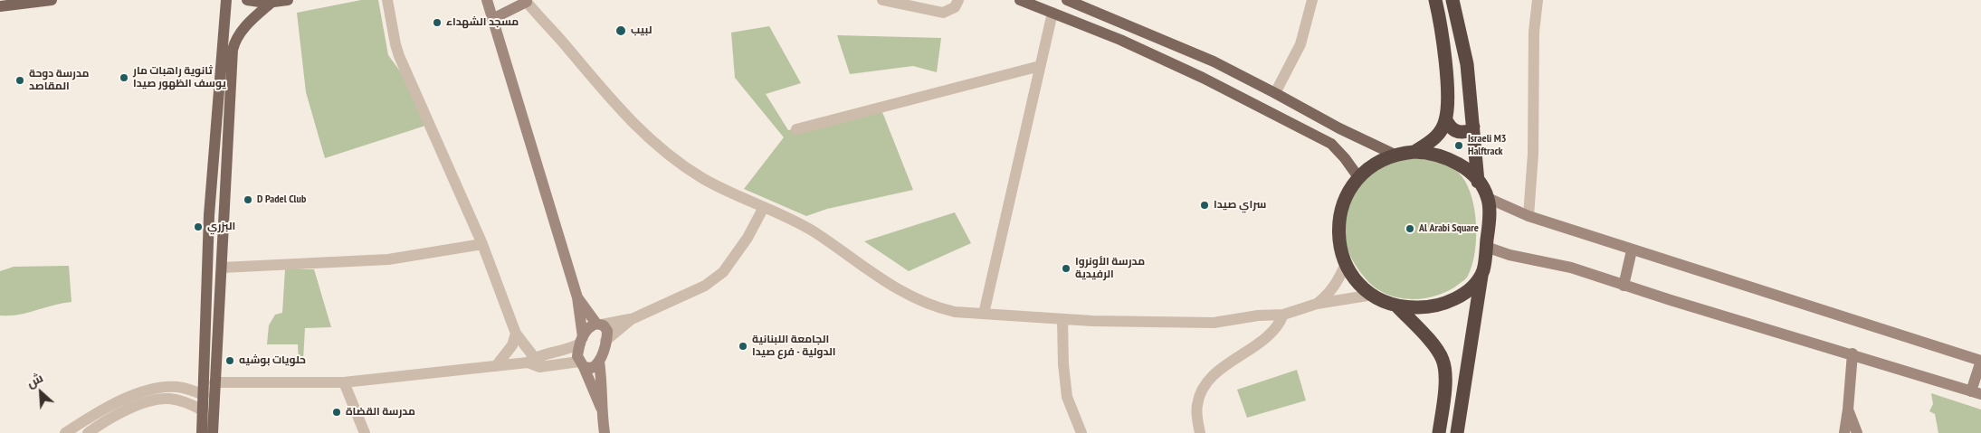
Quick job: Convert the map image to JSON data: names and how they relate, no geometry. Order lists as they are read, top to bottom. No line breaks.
{"places":["مسجد الشهداء","لبيب","ثانوية راهبات مار يوسف الظهور صيدا","مدرسة دوحة المقاصد","Israeli M3 Halftrack","D Padel Club","سراي صيدا","البزري","Al Arabi Square","مدرسة الأونروا الرفيدية","الجامعة اللبنانية الدولية - فرع صيدا","حلويات بوشيه","مدرسة القضاة"],"north":"top left"}
